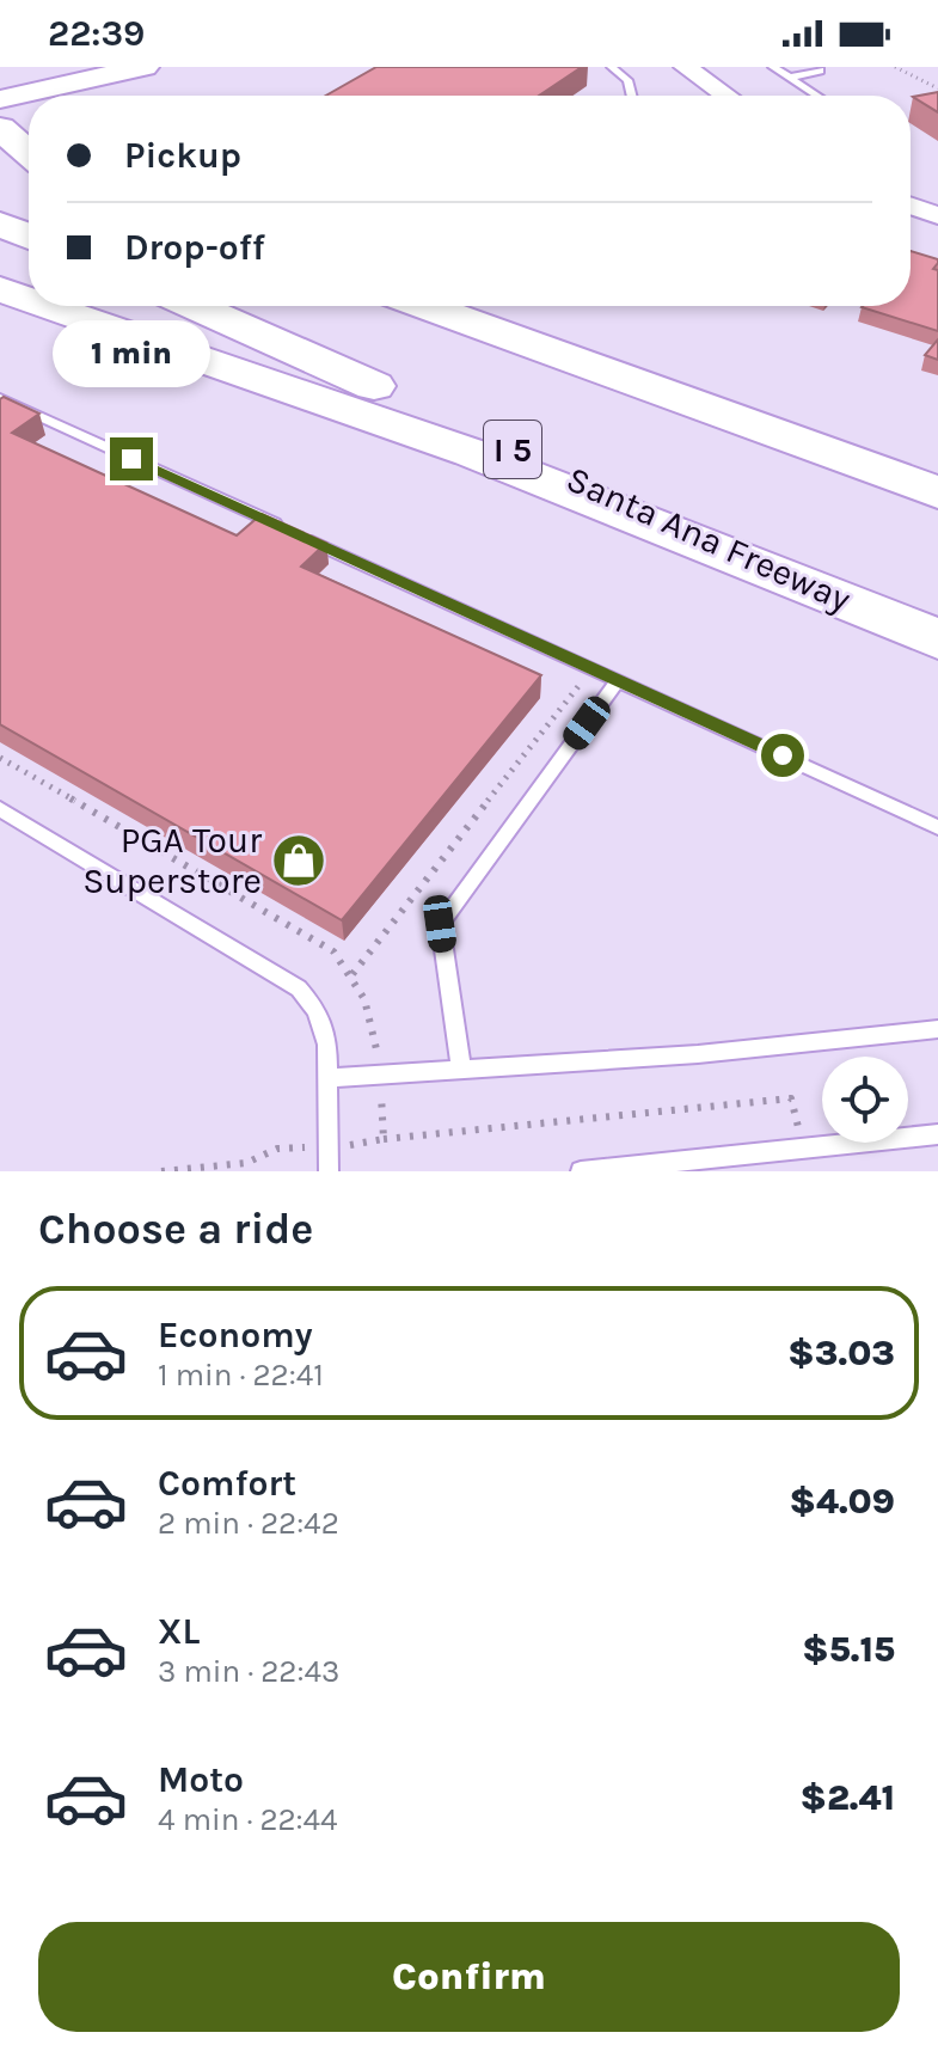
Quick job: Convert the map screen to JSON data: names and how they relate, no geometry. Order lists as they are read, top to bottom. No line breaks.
{"streets":{"highway":["I 5","Santa Ana Freeway"]},"places":{"shop":["PGA Tour Superstore"]},"page":{"status":"22:39","banner":["Pickup","Drop-off"],"bubble":"1 min","heading":"Choose a ride","list":[{"name":"Economy","note":"1 min · 22:41","value":"$3.03"},{"name":"Comfort","note":"2 min · 22:42","value":"$4.09"},{"name":"XL","note":"3 min · 22:43","value":"$5.15"},{"name":"Moto","note":"4 min · 22:44","value":"$2.41"}],"buttons":"Confirm"}}
